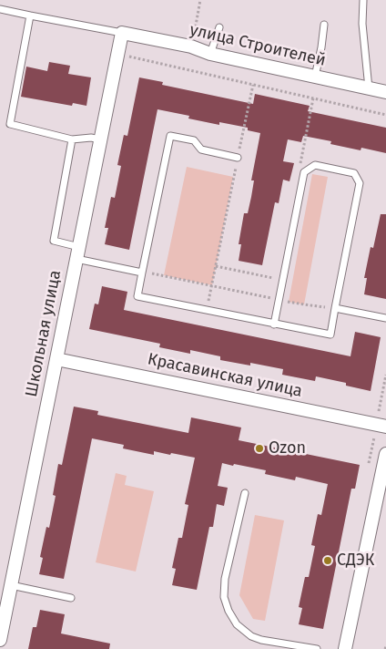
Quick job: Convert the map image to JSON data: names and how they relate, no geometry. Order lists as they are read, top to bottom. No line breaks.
{"streets":{"street":["улица Строителей","Школьная улица","Красавинская улица"]},"crossings":[["улица Строителей","Школьная улица"],["Школьная улица","Красавинская улица"]],"places":["Ozon","СДЭК"]}
